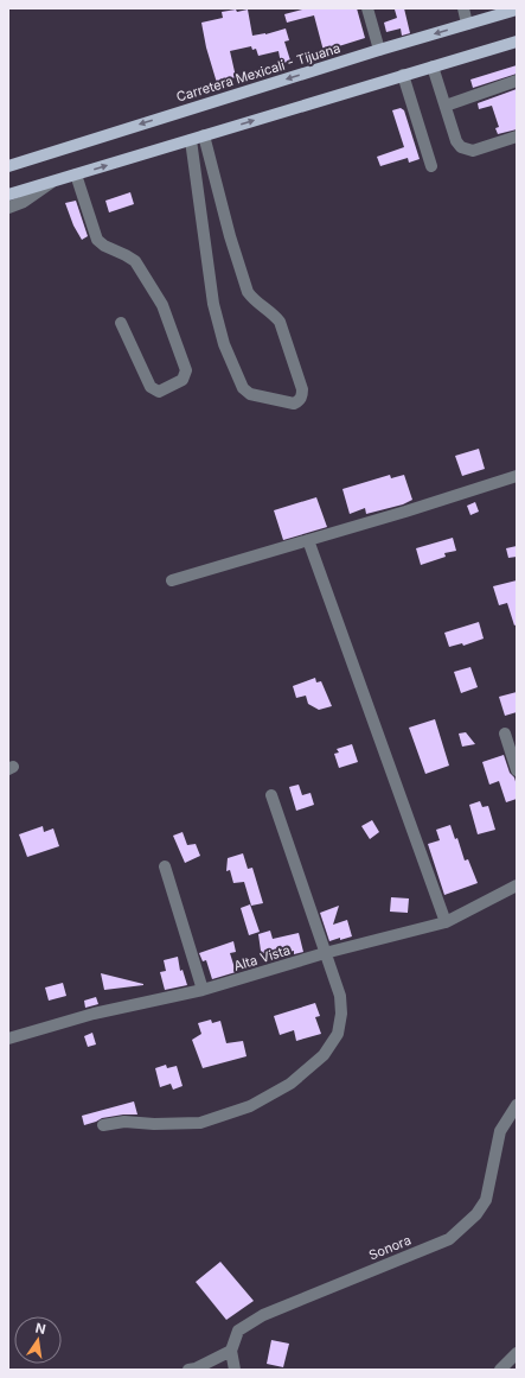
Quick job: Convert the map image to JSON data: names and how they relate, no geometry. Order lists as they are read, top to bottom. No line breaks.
{"streets":{"main road":["Carretera Mexicali - Tijuana"],"street":["Alta Vista","Sonora"]},"north":"top"}
